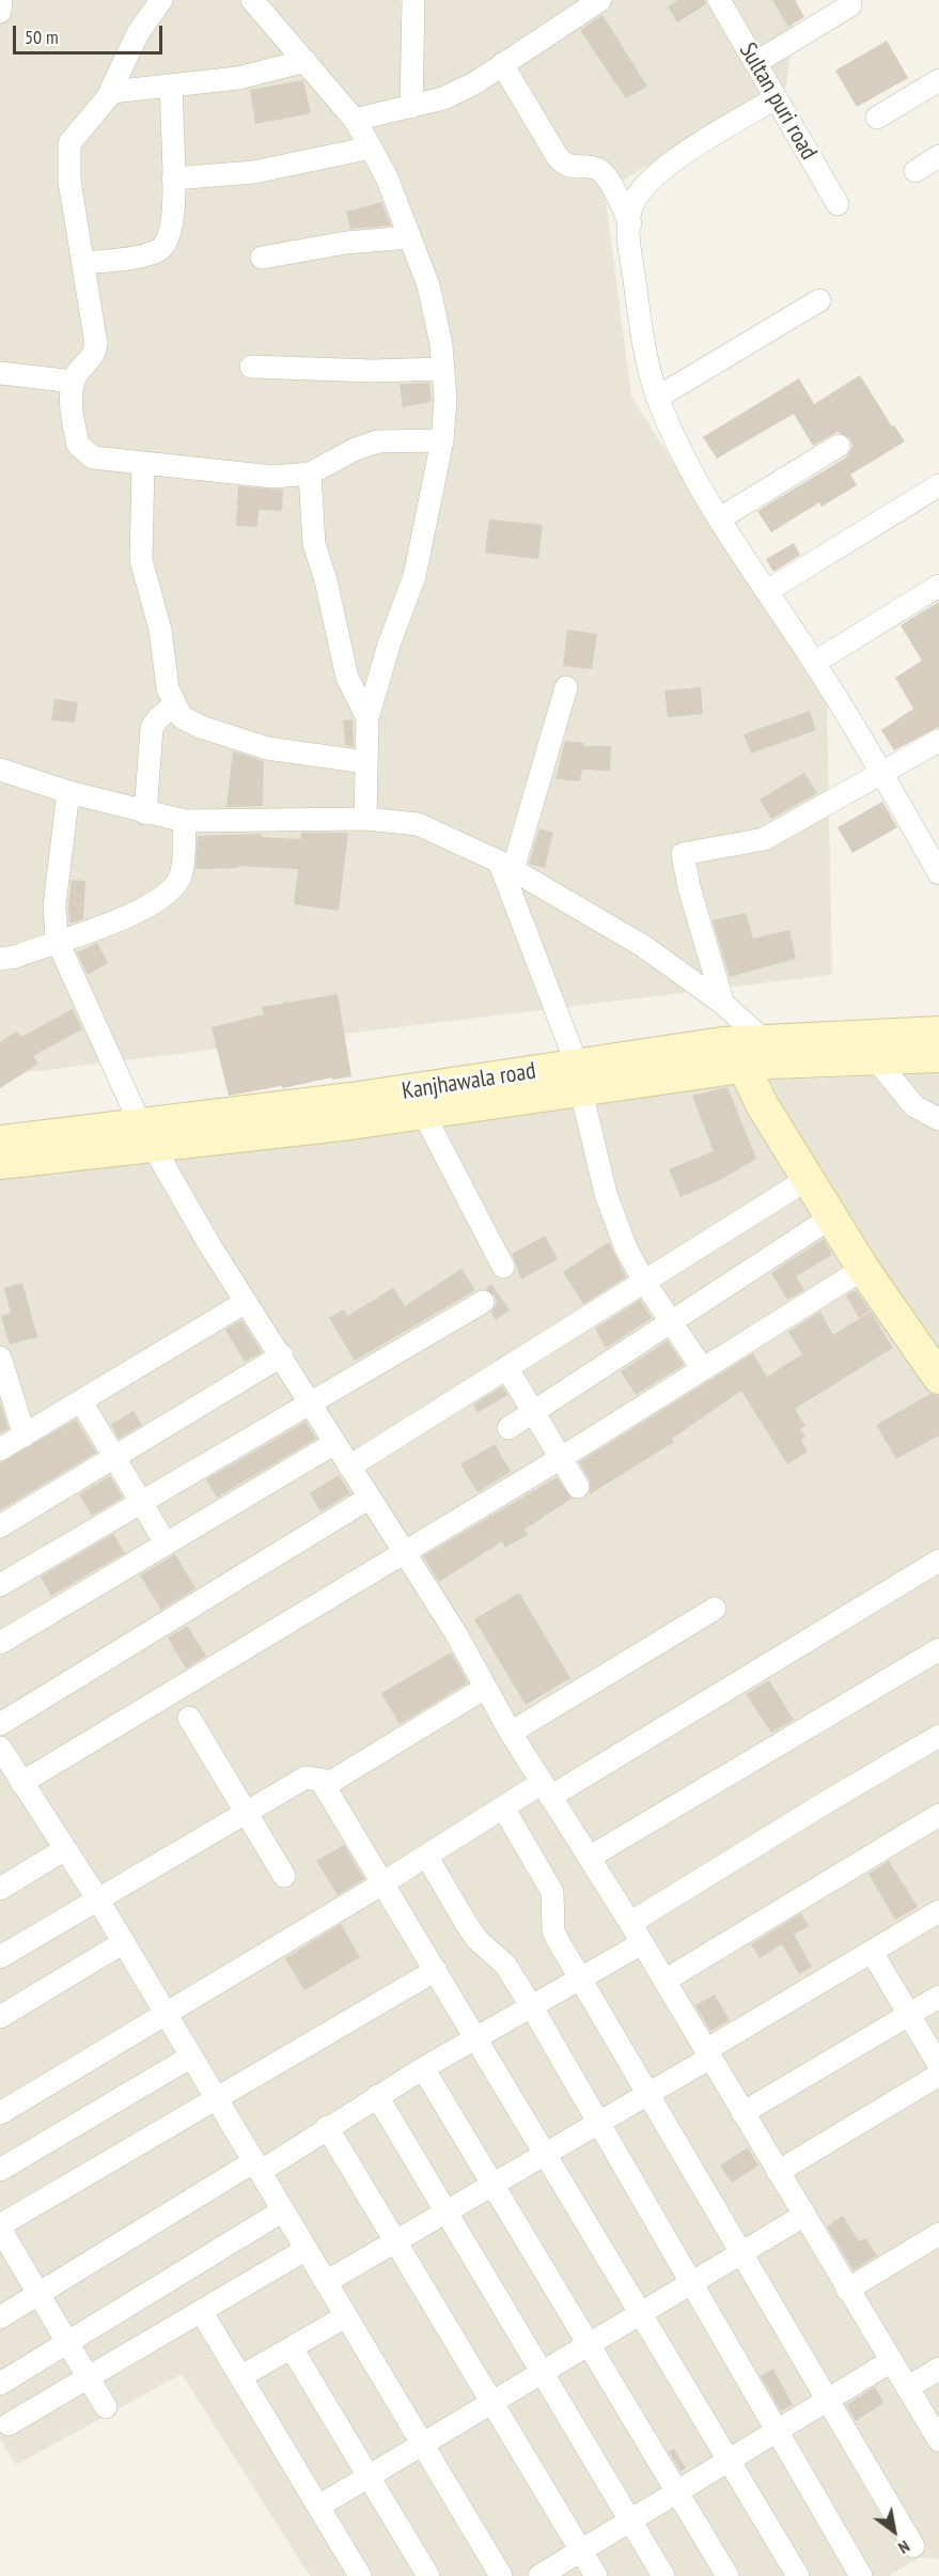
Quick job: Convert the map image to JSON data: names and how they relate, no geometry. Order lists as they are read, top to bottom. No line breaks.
{"streets":{"main road":["Kanjhawala road"],"street":["Sultan puri road"]},"scale_bar":"50 m","north":"bottom right"}
